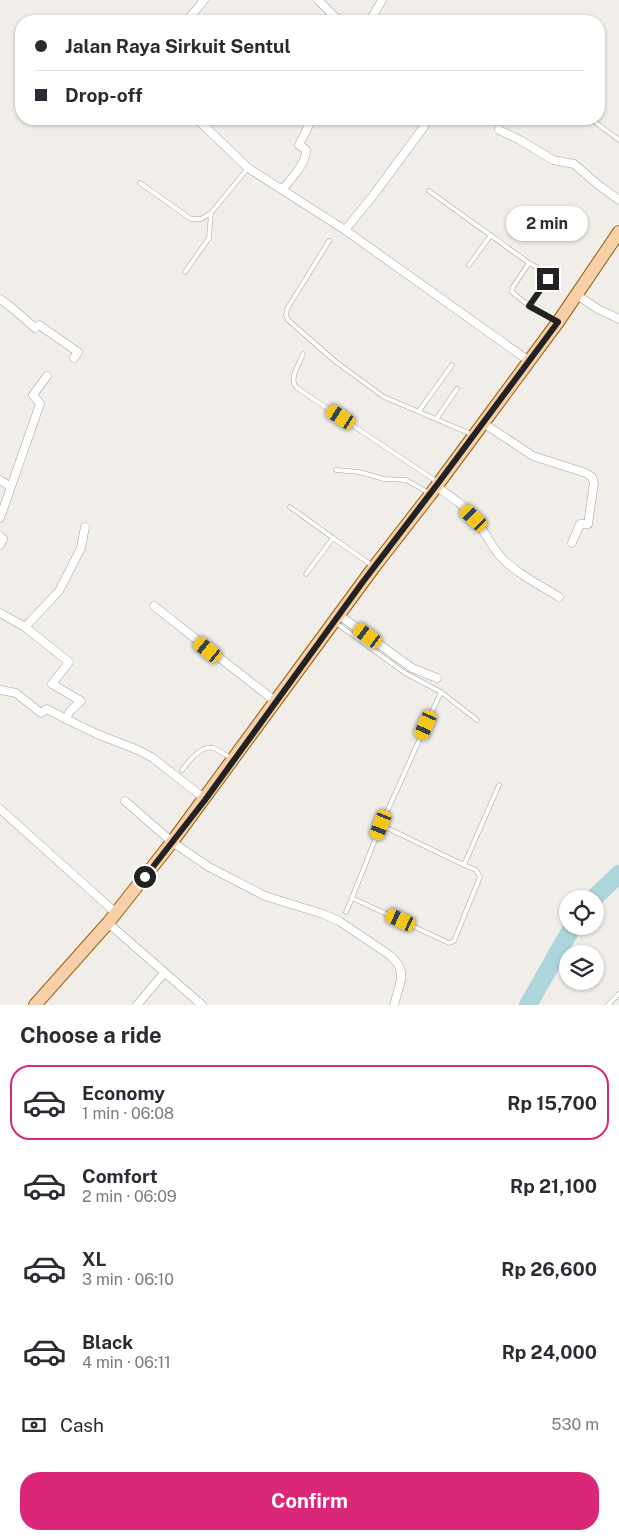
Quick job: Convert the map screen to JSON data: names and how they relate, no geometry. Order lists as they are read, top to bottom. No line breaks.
{"page":{"banner":["Jalan Raya Sirkuit Sentul","Drop-off"],"bubble":"2 min","heading":"Choose a ride","list":[{"name":"Economy","note":"1 min · 06:08","value":"Rp 15,700"},{"name":"Comfort","note":"2 min · 06:09","value":"Rp 21,100"},{"name":"XL","note":"3 min · 06:10","value":"Rp 26,600"},{"name":"Black","note":"4 min · 06:11","value":"Rp 24,000"}],"pay":["Cash","530 m"],"buttons":"Confirm"}}
